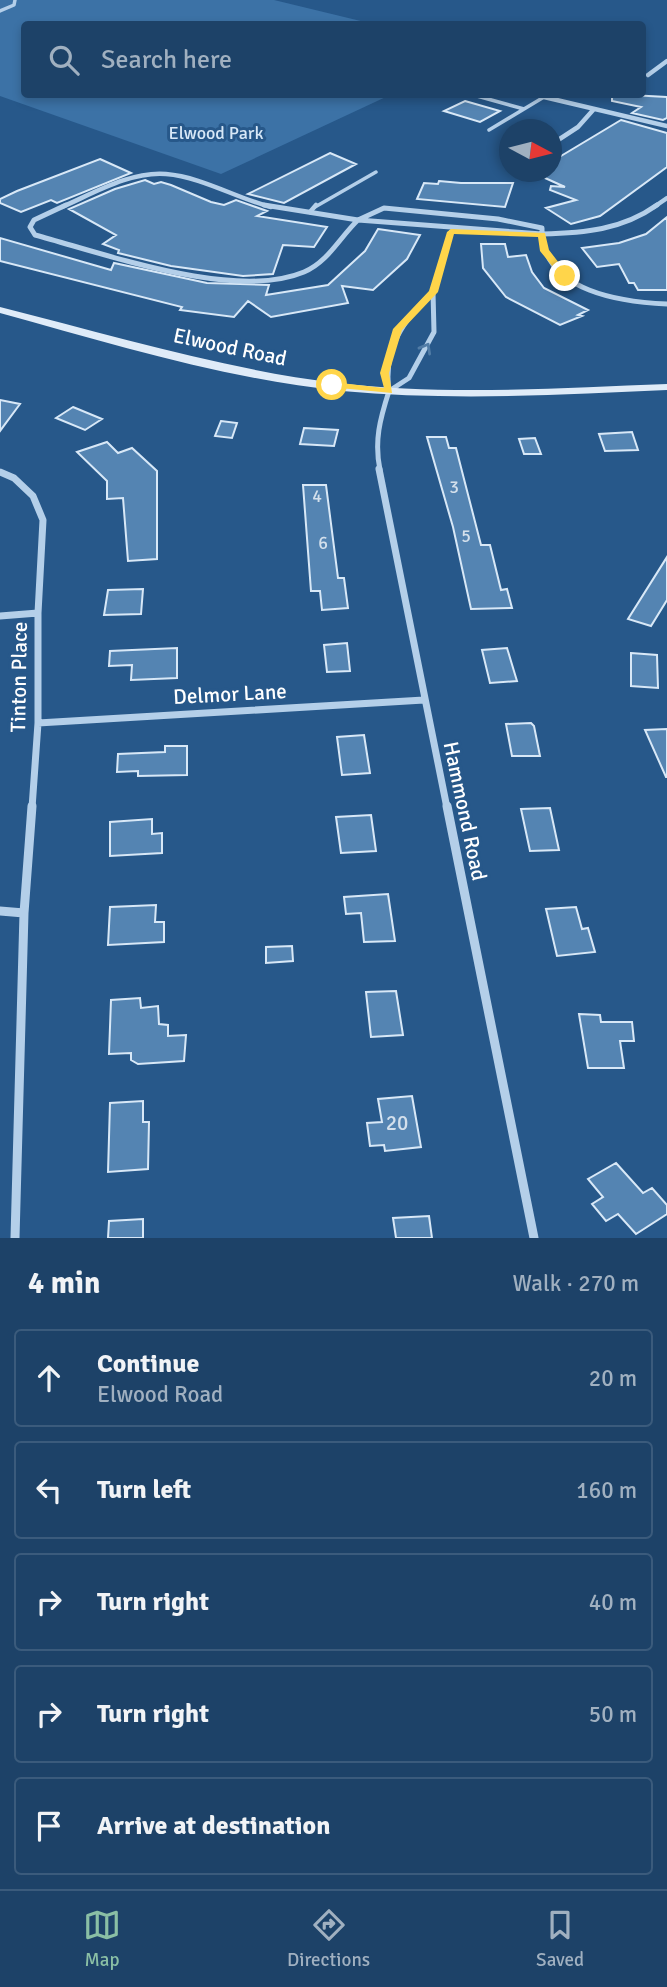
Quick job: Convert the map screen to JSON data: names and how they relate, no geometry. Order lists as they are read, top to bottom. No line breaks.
{"streets":{"main road":["Elwood Road"],"street":["Tinton Place","Delmor Lane","Hammond Road"]},"crossings":[["Elwood Road","Hammond Road"],["Tinton Place","Delmor Lane"],["Delmor Lane","Hammond Road"]],"parks":["Elwood Park"],"house_numbers":["3","4","5","6","20"],"north":"right","page":{"search":"Search here","heading":["4 min","Walk · 270 m"],"list":[["Continue","Elwood Road","20 m"],["Turn left","160 m"],["Turn right","40 m"],["Turn right","50 m"],"Arrive at destination"],"nav":["Map","Directions","Saved"]}}
